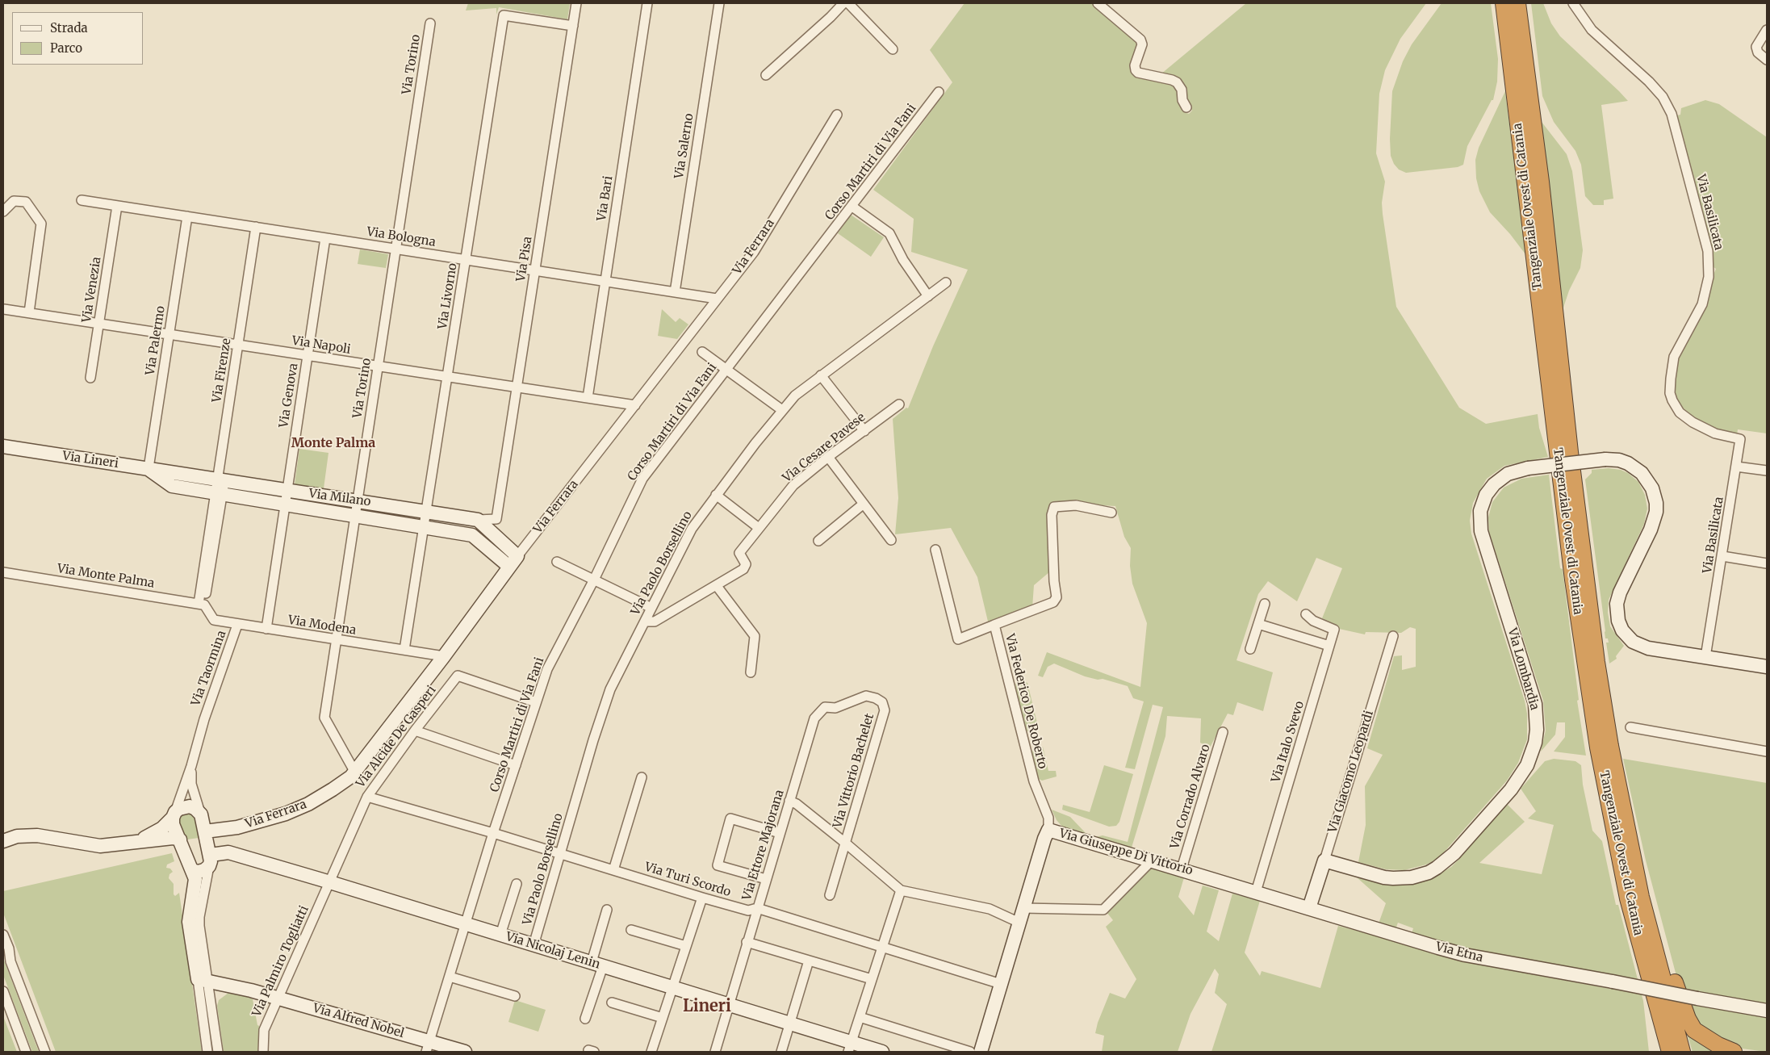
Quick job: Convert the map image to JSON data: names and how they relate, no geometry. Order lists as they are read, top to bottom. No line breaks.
{"streets":{"highway":["Tangenziale Ovest di Catania"],"street":["Via Torino","Via Salerno","Corso Martiri di Via Fani","Via Bari","Via Basilicata","Via Bologna","Via Ferrara","Via Pisa","Via Venezia","Via Livorno","Via Palermo","Via Napoli","Via Firenze","Via Genova","Via Cesare Pavese","Via Lineri","Via Milano","Via Paolo Borsellino","Via Monte Palma","Via Modena","Via Taormina","Via Lombardia","Via Federico De Roberto","Via Alcide De Gasperi","Via Italo Svevo","Via Vittorio Bachelet","Via Giacomo Leopardi","Via Corrado Alvaro","Via Ettore Majorana","Via Giuseppe Di Vittorio","Via Turi Scordo","Via Nicolaj Lenin","Via Etna","Via Palmiro Togliatti","Via Alfred Nobel"]},"crossings":[["Via Torino","Via Bologna"],["Via Torino","Via Ferrara"],["Via Torino","Via Napoli"],["Via Torino","Via Milano"],["Via Torino","Via Modena"],["Via Salerno","Via Bologna"],["Corso Martiri di Via Fani","Via Alcide De Gasperi"],["Corso Martiri di Via Fani","Via Turi Scordo"],["Corso Martiri di Via Fani","Via Nicolaj Lenin"],["Corso Martiri di Via Fani","Via Alfred Nobel"],["Via Bari","Via Bologna"],["Via Bari","Via Napoli"],["Via Basilicata","Via Lombardia"],["Via Bologna","Via Ferrara"],["Via Bologna","Via Pisa"],["Via Bologna","Via Venezia"],["Via Bologna","Via Livorno"],["Via Bologna","Via Palermo"],["Via Bologna","Via Firenze"],["Via Bologna","Via Genova"],["Via Ferrara","Via Napoli"],["Via Ferrara","Via Milano"],["Via Ferrara","Via Modena"],["Via Pisa","Via Livorno"],["Via Pisa","Via Napoli"],["Via Pisa","Via Milano"],["Via Venezia","Via Napoli"],["Via Livorno","Via Napoli"],["Via Livorno","Via Milano"],["Via Livorno","Via Modena"],["Via Palermo","Via Napoli"],["Via Palermo","Via Lineri"],["Via Palermo","Via Milano"],["Via Napoli","Via Firenze"],["Via Napoli","Via Genova"],["Via Firenze","Via Milano"],["Via Genova","Via Milano"],["Via Genova","Via Modena"],["Via Lineri","Via Milano"],["Via Paolo Borsellino","Via Turi Scordo"],["Via Paolo Borsellino","Via Nicolaj Lenin"],["Via Monte Palma","Via Modena"],["Via Modena","Via Taormina"],["Via Lombardia","Via Giacomo Leopardi"],["Via Federico De Roberto","Via Giuseppe Di Vittorio"],["Via Alcide De Gasperi","Via Turi Scordo"],["Via Alcide De Gasperi","Via Nicolaj Lenin"],["Via Alcide De Gasperi","Via Palmiro Togliatti"],["Via Italo Svevo","Via Giuseppe Di Vittorio"],["Via Vittorio Bachelet","Via Ettore Majorana"],["Via Giacomo Leopardi","Via Giuseppe Di Vittorio"],["Via Giacomo Leopardi","Via Etna"],["Via Corrado Alvaro","Via Giuseppe Di Vittorio"],["Via Ettore Majorana","Via Turi Scordo"],["Via Ettore Majorana","Via Nicolaj Lenin"],["Via Giuseppe Di Vittorio","Via Turi Scordo"],["Via Giuseppe Di Vittorio","Via Etna"],["Via Nicolaj Lenin","Via Palmiro Togliatti"],["Via Palmiro Togliatti","Via Alfred Nobel"]],"districts":["Monte Palma","Lineri"],"legend":["Strada","Parco"]}
